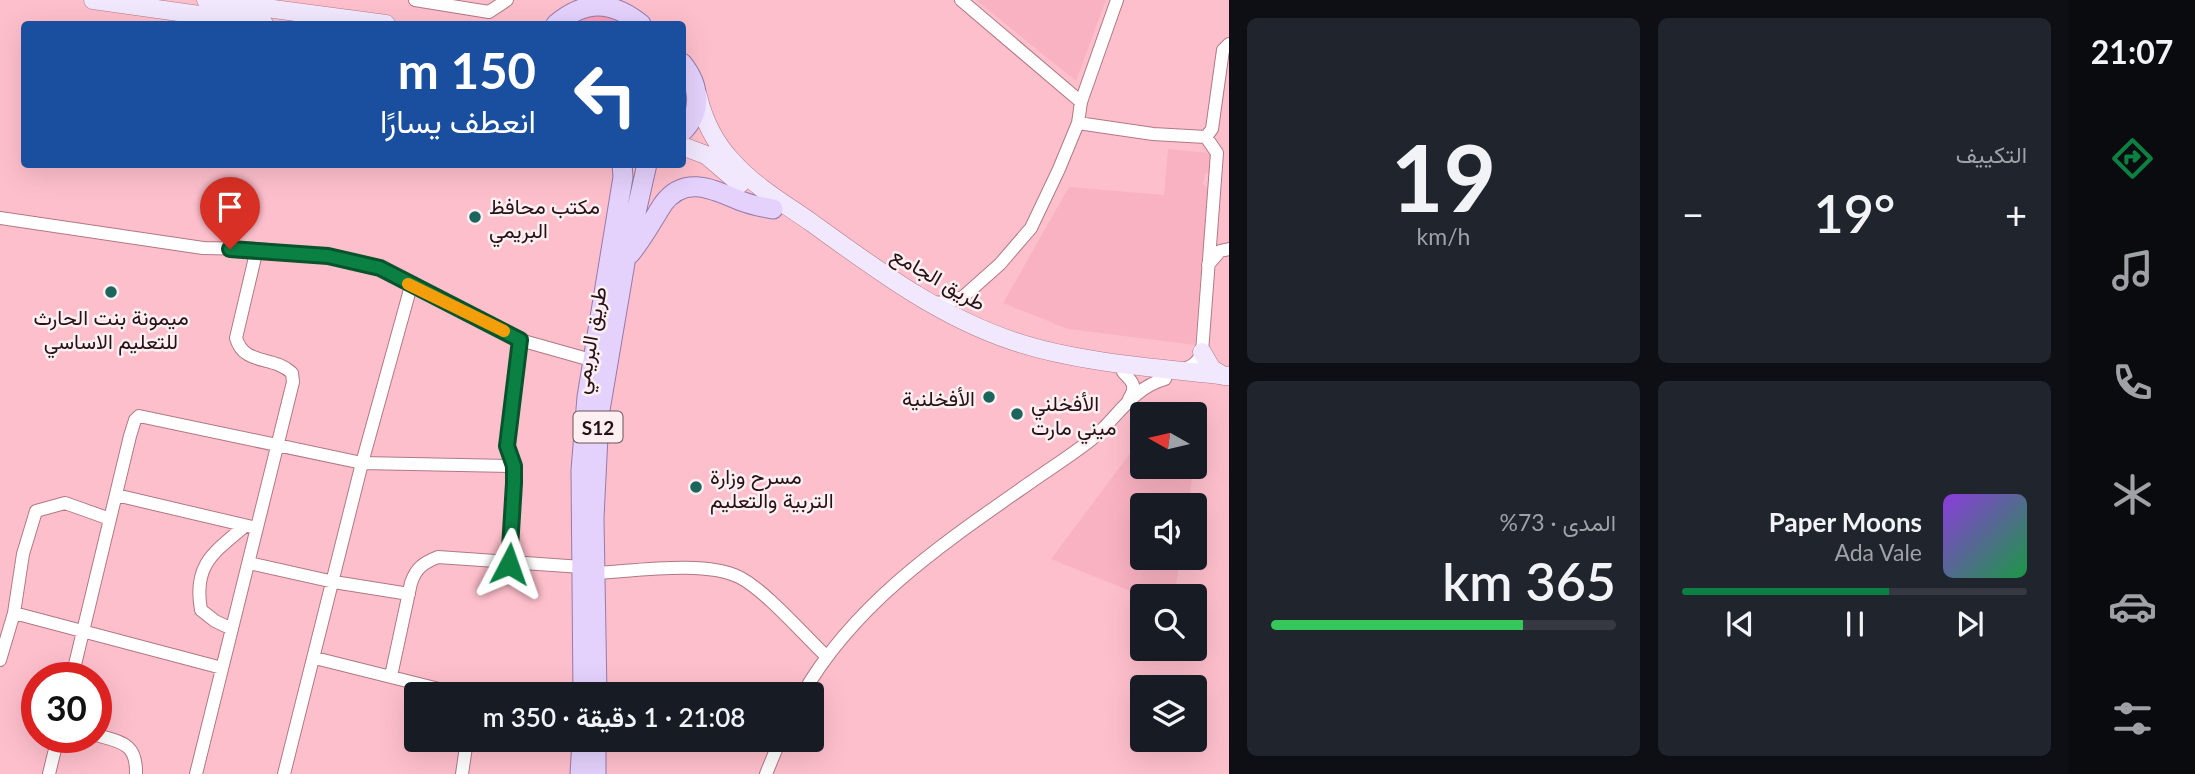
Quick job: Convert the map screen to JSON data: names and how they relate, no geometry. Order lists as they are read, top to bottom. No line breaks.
{"streets":{"main road":["طريق الجامع","طريق البريمي","S12"]},"places":["مكتب محافظ البريمي","ميمونة بنت الحارث للتعليم الاساسي","الأفخلنية","الأفخلني ميني مارت","مسرح وزارة التربية والتعليم"],"north":"left","page":{"tabs":"21:07","tile":["التكييف",["19","km/h"],["المدى · 73%","365 km"]],"turn":["150 m","انعطف يسارًا"],"heat":["−","19°","+"],"song":["Paper Moons","Ada Vale"],"limit":"30","trip":"21:08 · 1 دقيقة · 350 m"}}
